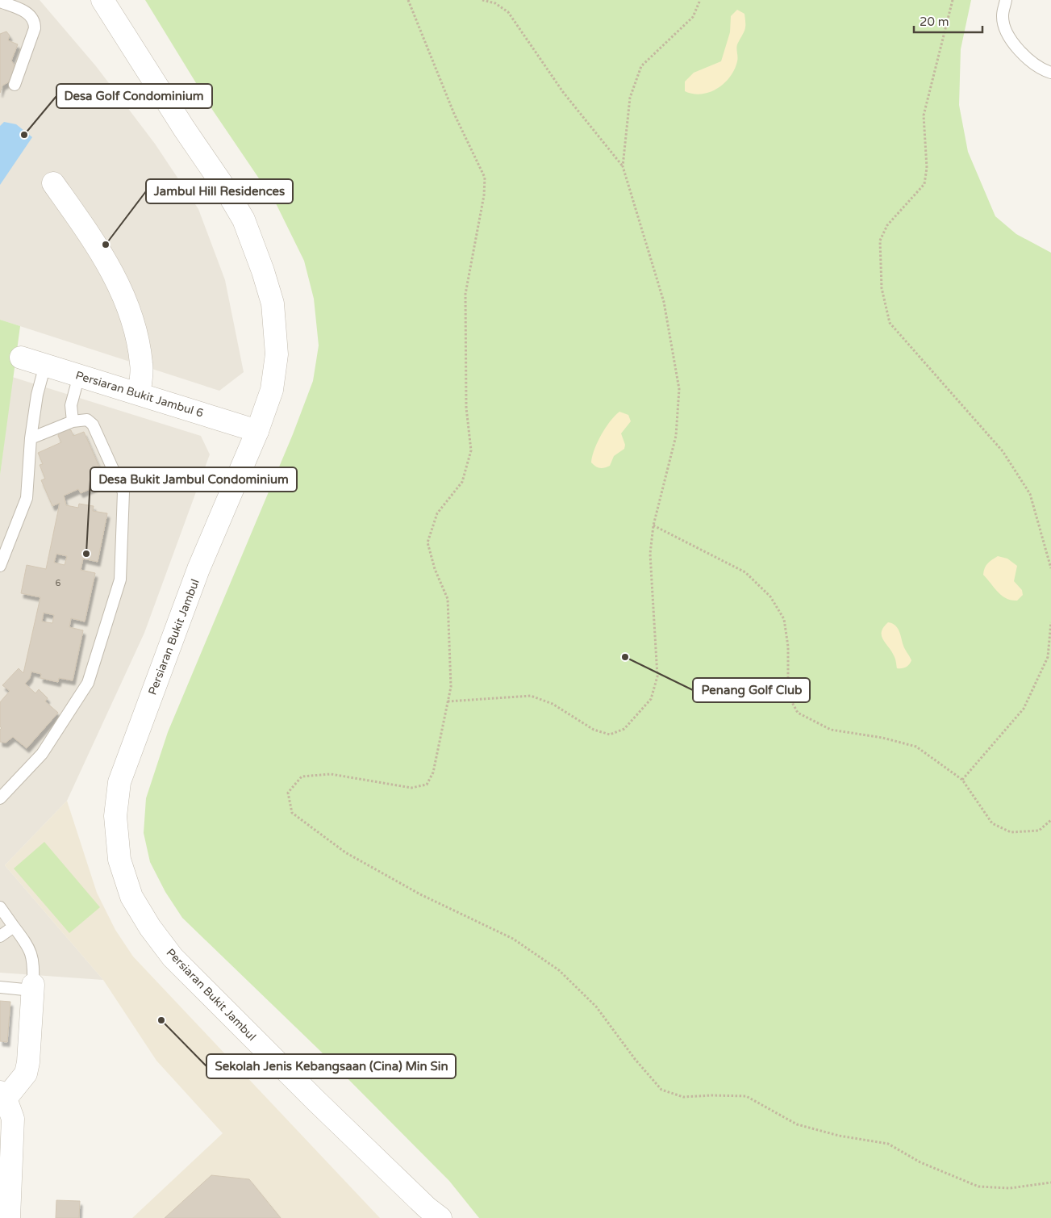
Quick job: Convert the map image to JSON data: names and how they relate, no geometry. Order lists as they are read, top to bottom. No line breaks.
{"streets":{"street":["Persiaran Bukit Jambul 6","Persiaran Bukit Jambul"]},"crossings":[["Persiaran Bukit Jambul 6","Persiaran Bukit Jambul"]],"places":["Desa Golf Condominium","Jambul Hill Residences","Desa Bukit Jambul Condominium","Penang Golf Club","Sekolah Jenis Kebangsaan (Cina) Min Sin"],"house_numbers":["6"],"scale_bar":"20 m"}
